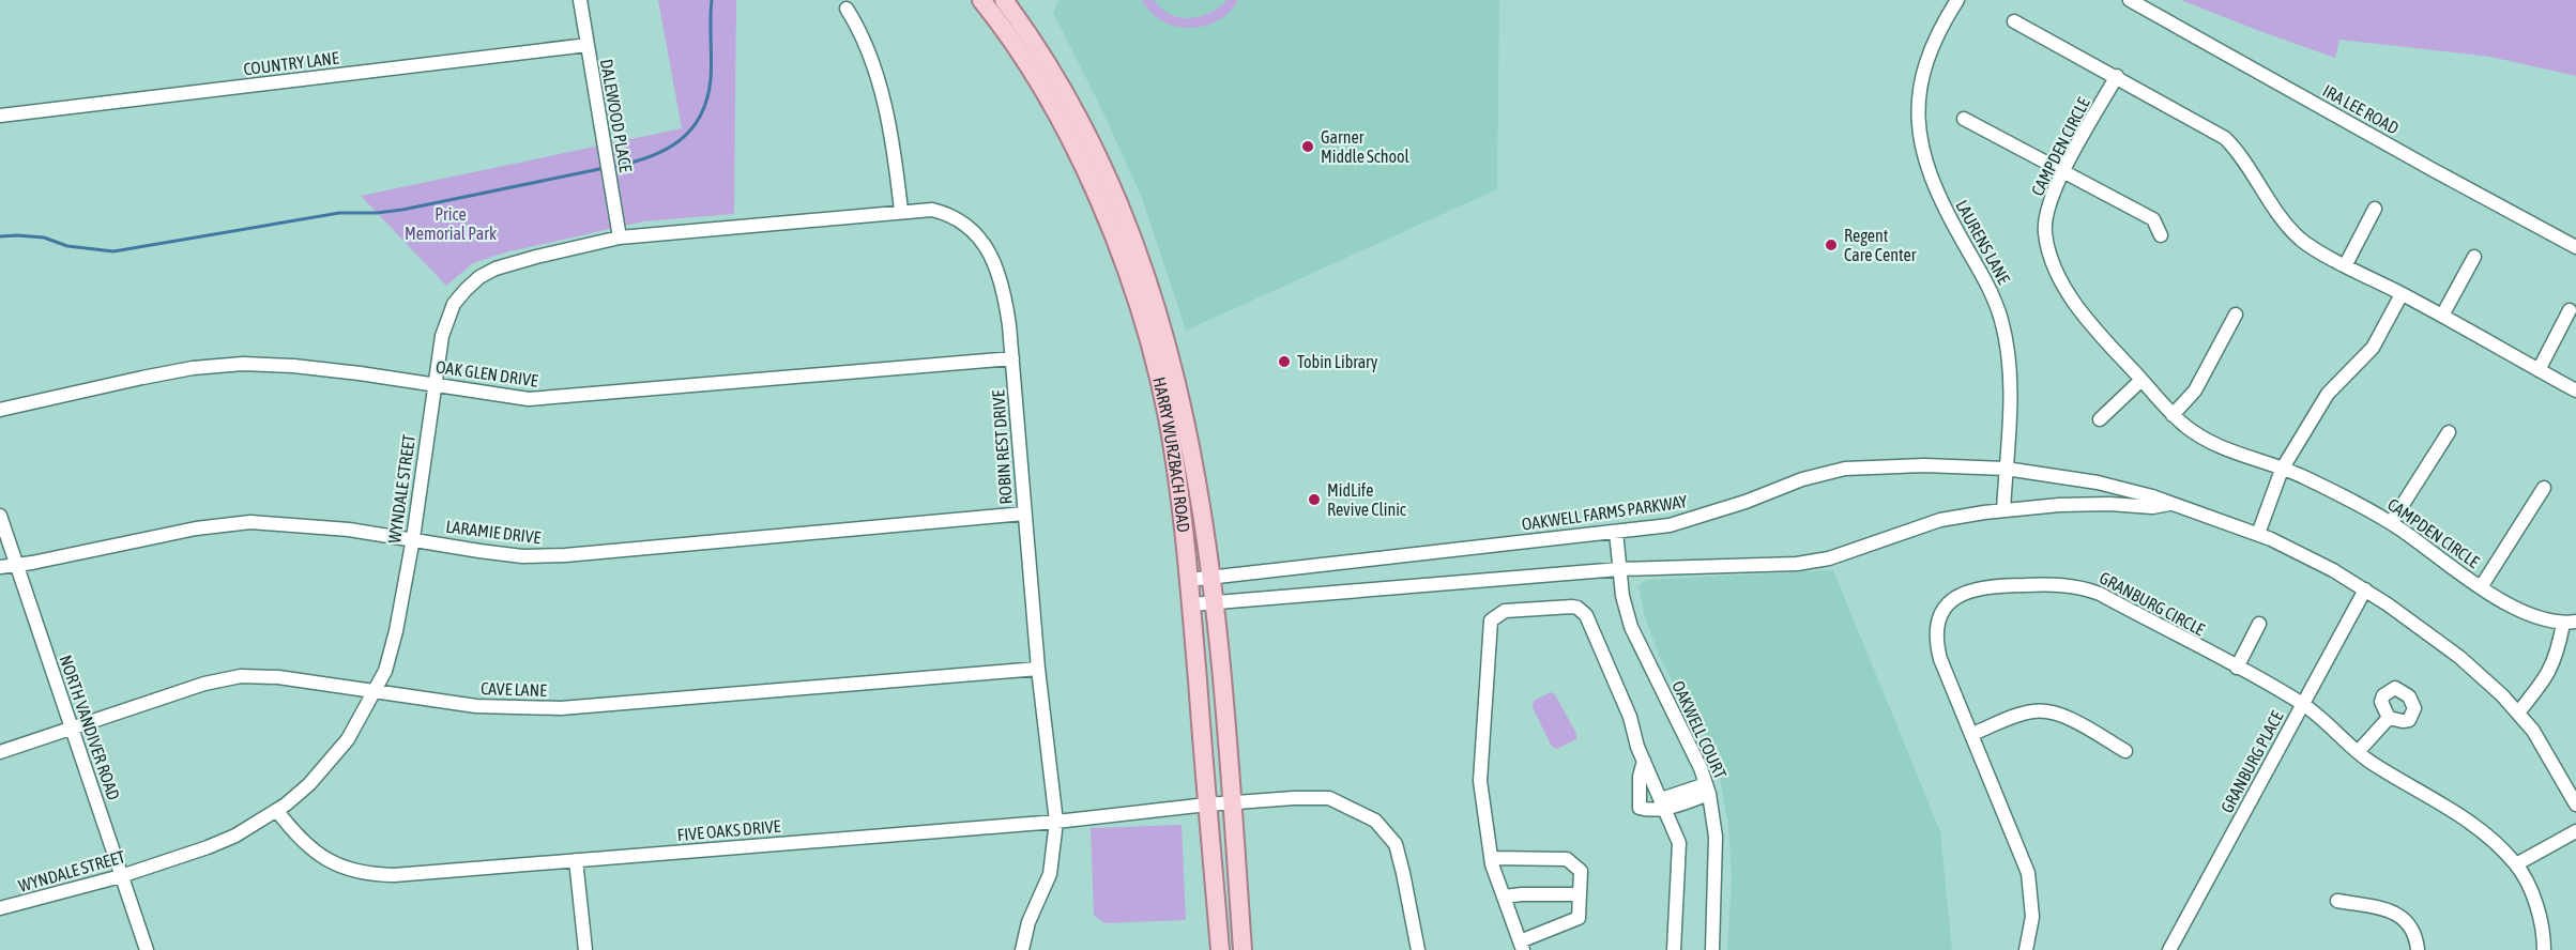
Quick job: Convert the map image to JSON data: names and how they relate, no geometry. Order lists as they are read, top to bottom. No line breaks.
{"streets":{"main road":["HARRY WURZBACH ROAD"],"street":["COUNTRY LANE","IRA LEE ROAD","DALEWOOD PLACE","CAMPDEN CIRCLE","LAURENS LANE","OAK GLEN DRIVE","ROBIN REST DRIVE","WYNDALE STREET","OAKWELL FARMS PARKWAY","LARAMIE DRIVE","GRANBURG CIRCLE","CAVE LANE","NORTH VANDIVER ROAD","OAKWELL COURT","GRANBURG PLACE","FIVE OAKS DRIVE"]},"crossings":[["COUNTRY LANE","DALEWOOD PLACE"],["DALEWOOD PLACE","WYNDALE STREET"],["LAURENS LANE","OAKWELL FARMS PARKWAY"],["OAK GLEN DRIVE","ROBIN REST DRIVE"],["OAK GLEN DRIVE","WYNDALE STREET"],["ROBIN REST DRIVE","WYNDALE STREET"],["ROBIN REST DRIVE","LARAMIE DRIVE"],["ROBIN REST DRIVE","CAVE LANE"],["ROBIN REST DRIVE","FIVE OAKS DRIVE"],["HARRY WURZBACH ROAD","OAKWELL FARMS PARKWAY"],["HARRY WURZBACH ROAD","FIVE OAKS DRIVE"],["WYNDALE STREET","LARAMIE DRIVE"],["WYNDALE STREET","CAVE LANE"],["WYNDALE STREET","NORTH VANDIVER ROAD"],["WYNDALE STREET","FIVE OAKS DRIVE"],["OAKWELL FARMS PARKWAY","OAKWELL COURT"],["OAKWELL FARMS PARKWAY","GRANBURG PLACE"],["LARAMIE DRIVE","NORTH VANDIVER ROAD"],["GRANBURG CIRCLE","GRANBURG PLACE"],["CAVE LANE","NORTH VANDIVER ROAD"]],"parks":["Price Memorial Park"],"places":["Garner Middle School","Regent Care Center","Tobin Library","MidLife Revive Clinic"]}
